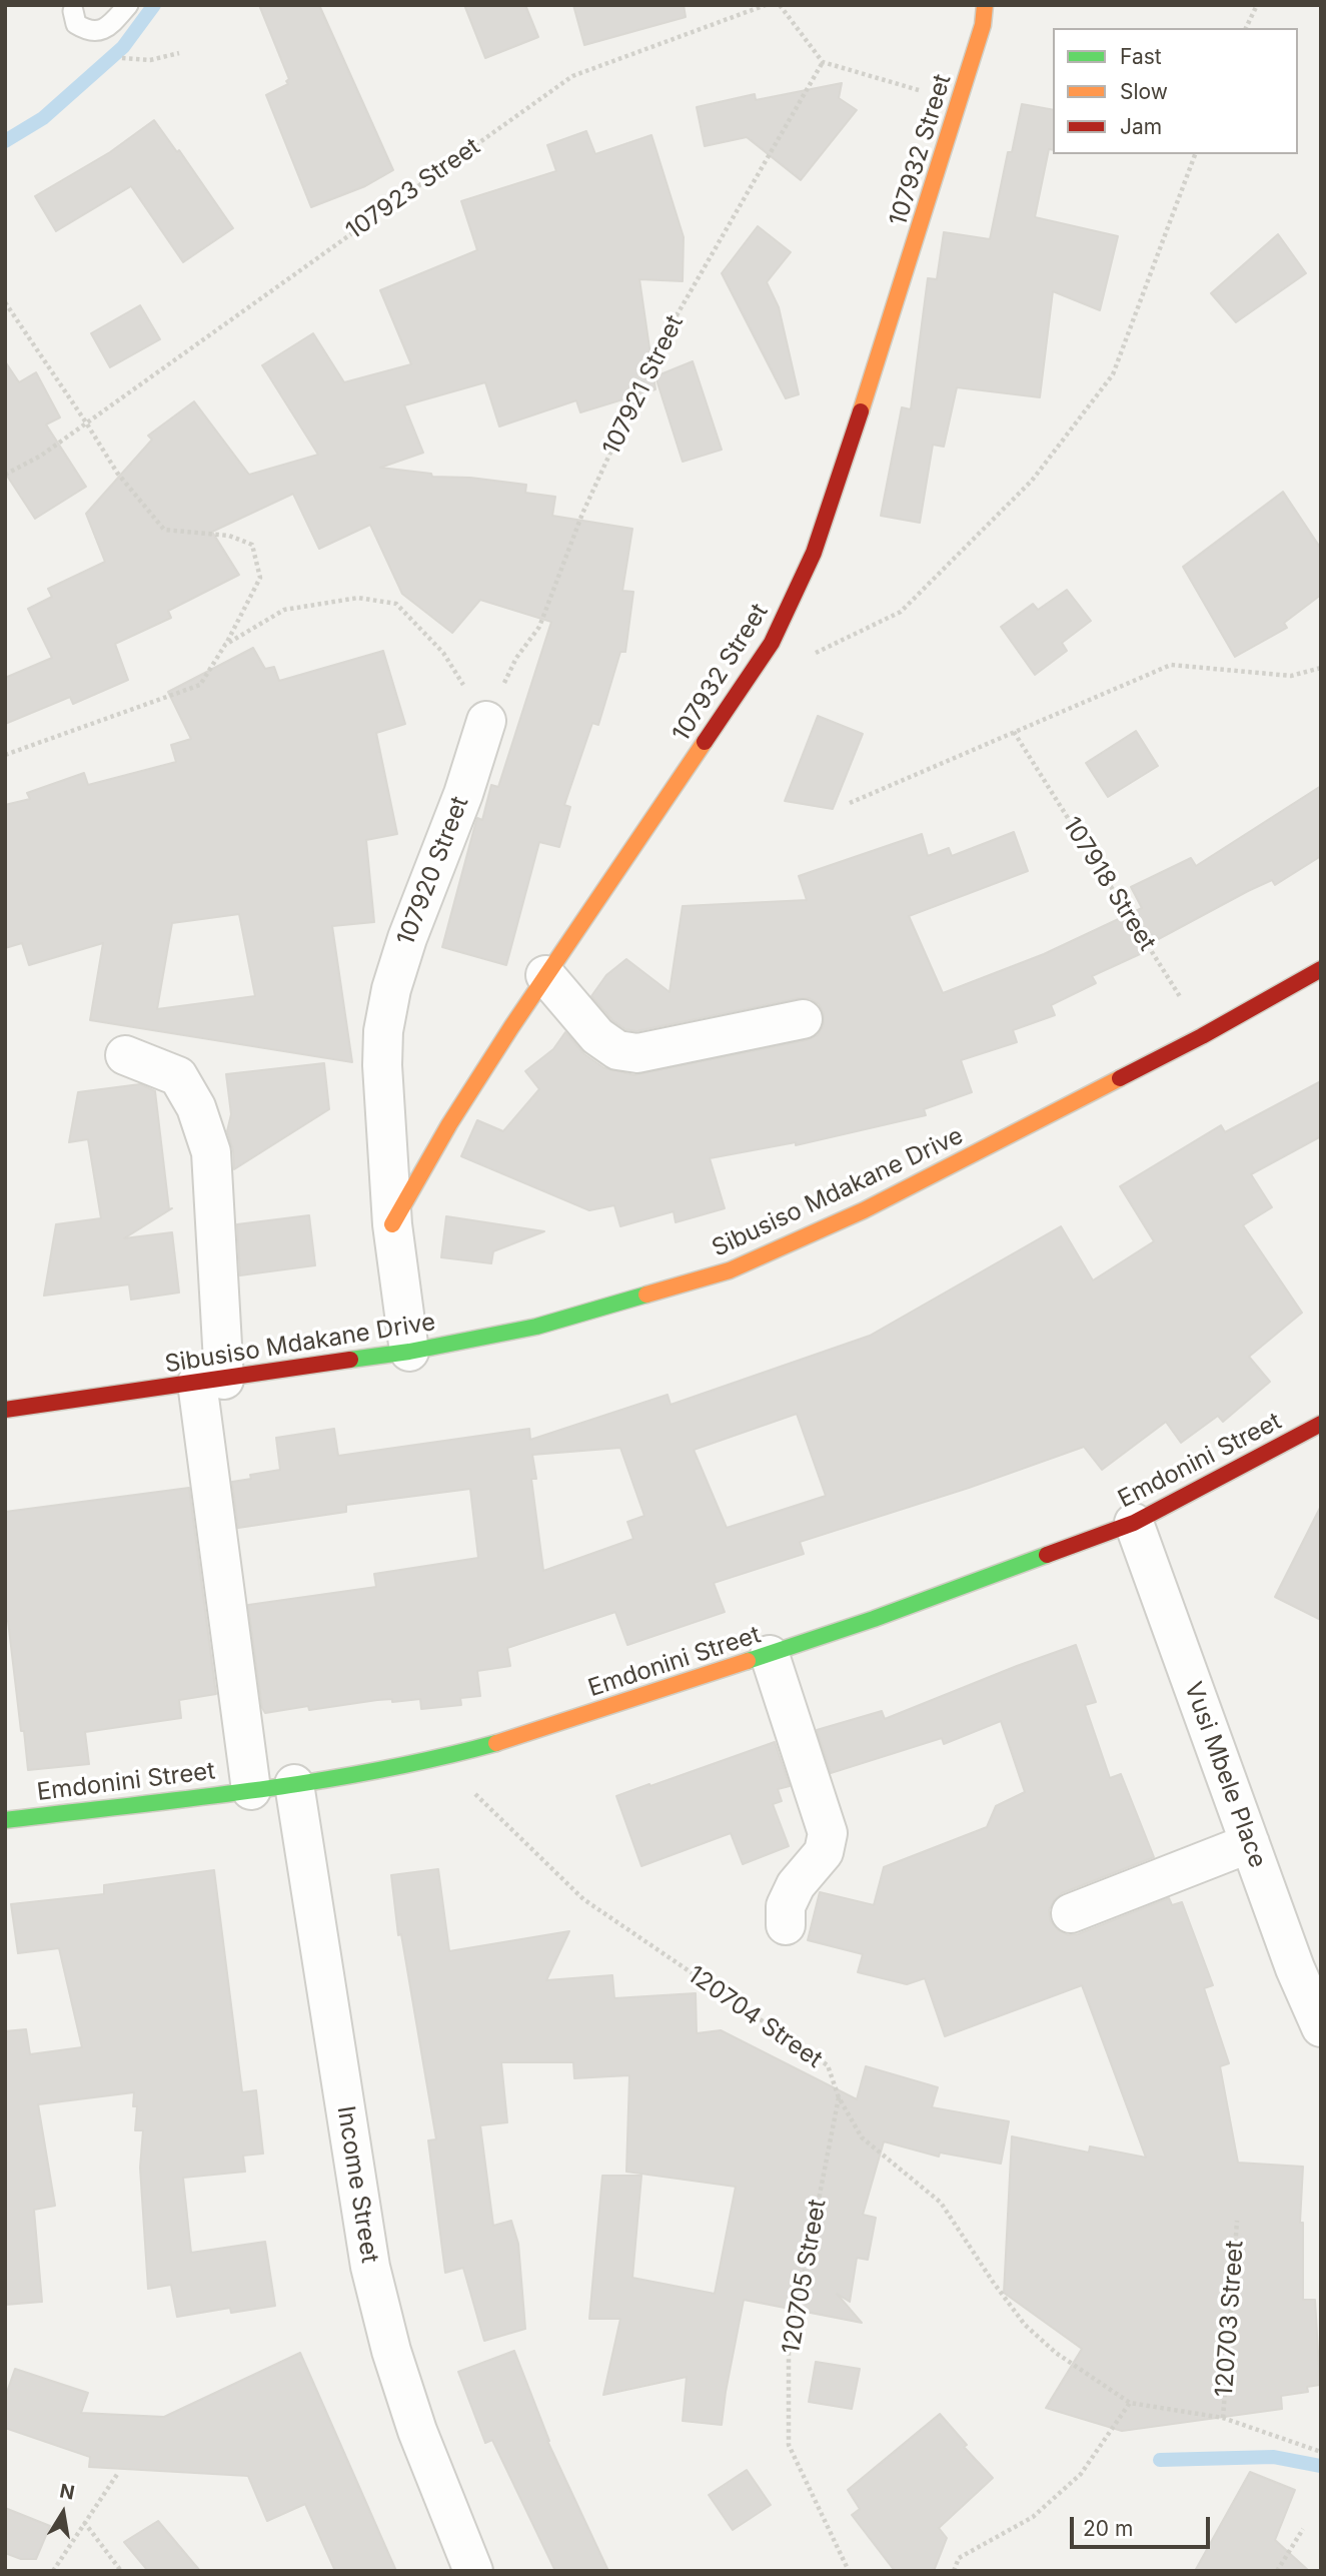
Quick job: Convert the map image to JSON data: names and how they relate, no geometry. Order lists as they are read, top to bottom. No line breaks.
{"streets":{"street":["107932 Street","107920 Street","Sibusiso Mdakane Drive","Emdonini Street","Vusi Mbele Place","Income Street"],"path":["107923 Street","107921 Street","107918 Street","120704 Street","120705 Street","120703 Street"]},"crossings":[["107932 Street","107920 Street"],["107921 Street","107920 Street"],["107920 Street","Sibusiso Mdakane Drive"],["107918 Street","Sibusiso Mdakane Drive"],["Emdonini Street","Vusi Mbele Place"],["Emdonini Street","120704 Street"],["Emdonini Street","Income Street"],["120704 Street","120705 Street"],["120704 Street","120703 Street"]],"legend":["Fast","Slow","Jam"],"scale_bar":"20 m","north":"top"}
